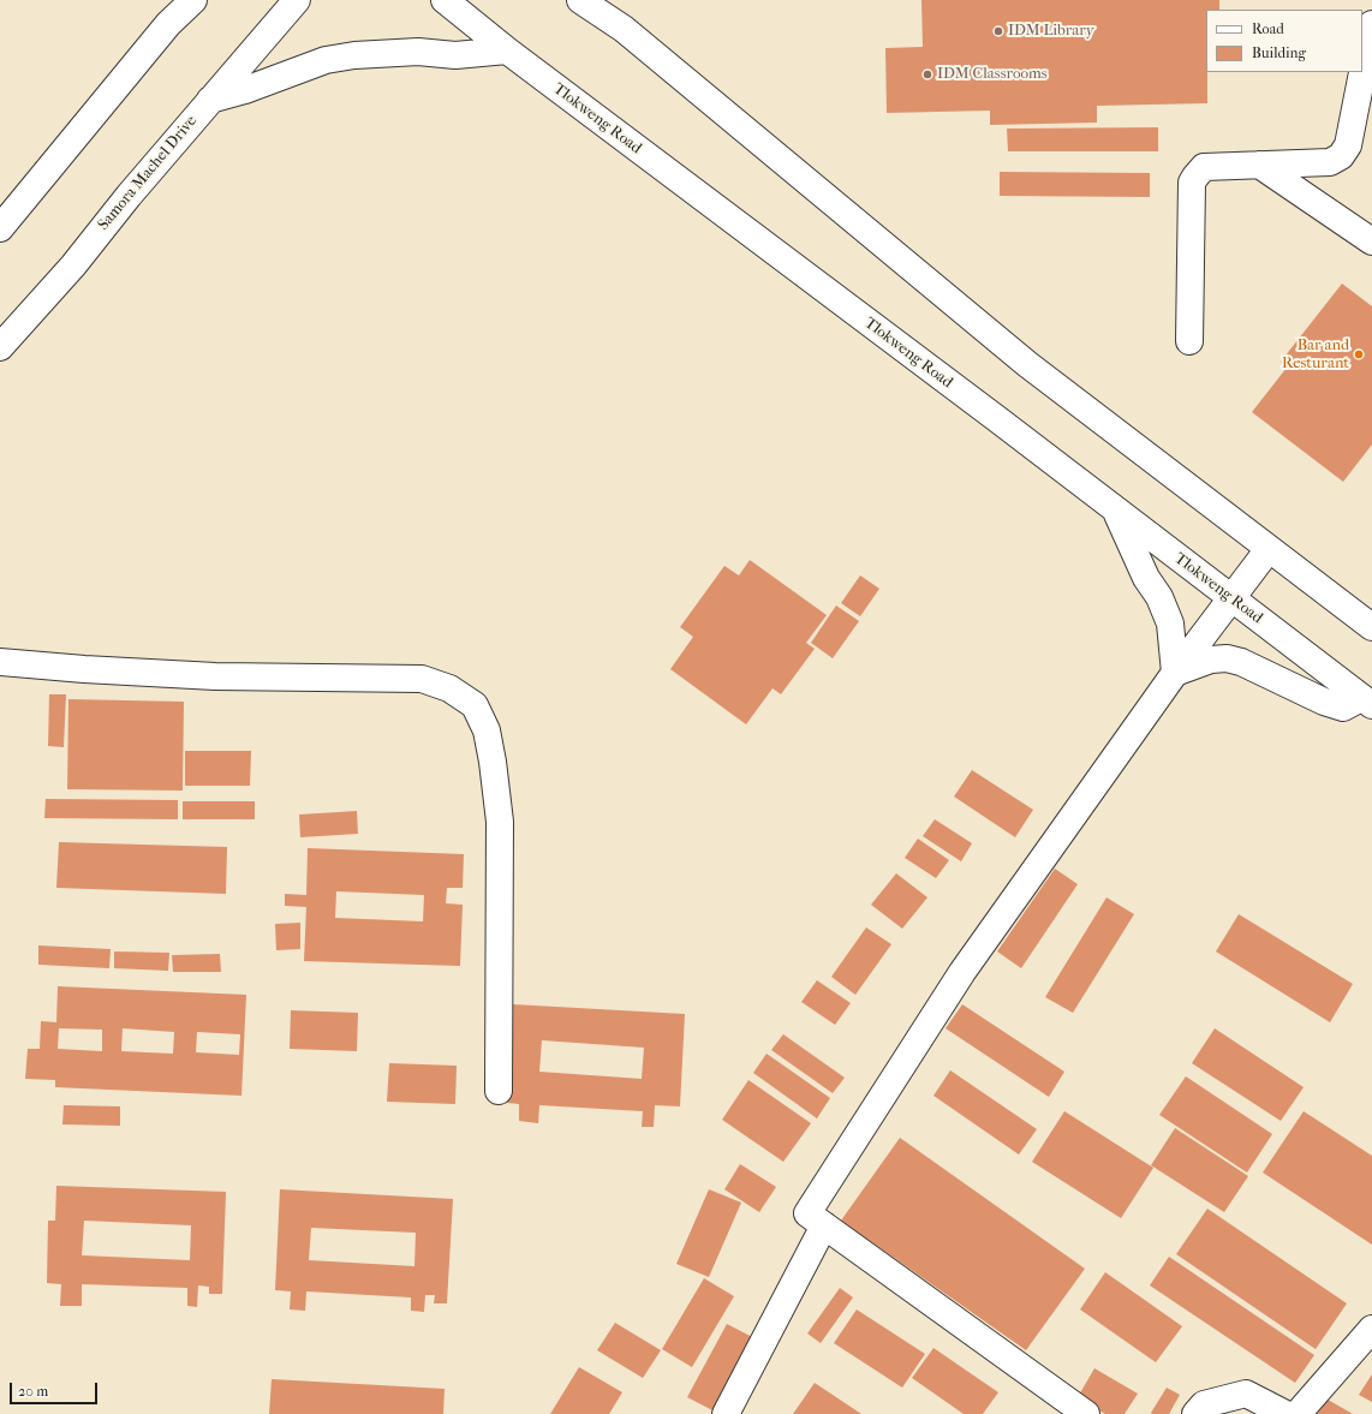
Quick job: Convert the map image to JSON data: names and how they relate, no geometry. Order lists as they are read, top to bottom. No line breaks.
{"streets":{"main road":["Tlokweng Road","Samora Machel Drive"]},"places":["IDM Library","IDM Classrooms","Bar and Resturant"],"legend":["Road","Building"],"scale_bar":"20 m"}
